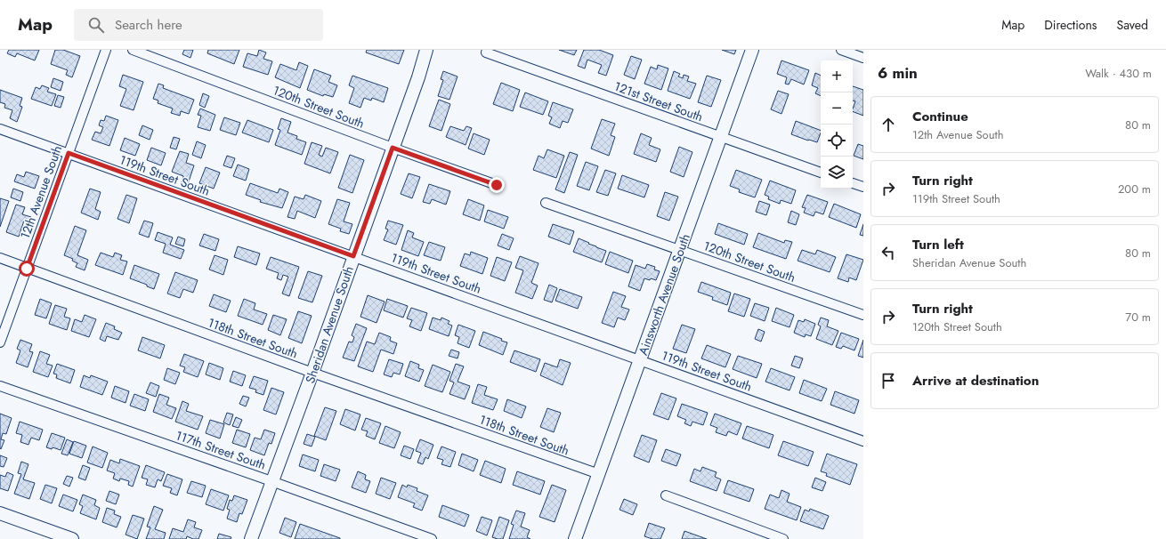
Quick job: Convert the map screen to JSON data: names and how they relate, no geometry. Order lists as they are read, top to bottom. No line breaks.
{"streets":{"street":["121st Street South","120th Street South","119th Street South","12th Avenue South","Ainsworth Avenue South","Sheridan Avenue South","118th Street South","117th Street South"]},"crossings":[["121st Street South","Ainsworth Avenue South"],["120th Street South","Ainsworth Avenue South"],["120th Street South","Sheridan Avenue South"],["119th Street South","12th Avenue South"],["119th Street South","Ainsworth Avenue South"],["119th Street South","Sheridan Avenue South"],["12th Avenue South","118th Street South"],["Ainsworth Avenue South","118th Street South"],["Sheridan Avenue South","118th Street South"],["Sheridan Avenue South","117th Street South"]],"page":{"header":"Map","search":"Search here","nav":["Map","Directions","Saved"],"heading":["6 min","Walk · 430 m"],"map_buttons":["+","−"],"list":[["Continue","12th Avenue South","80 m"],["Turn right","119th Street South","200 m"],["Turn left","Sheridan Avenue South","80 m"],["Turn right","120th Street South","70 m"],"Arrive at destination"]}}
